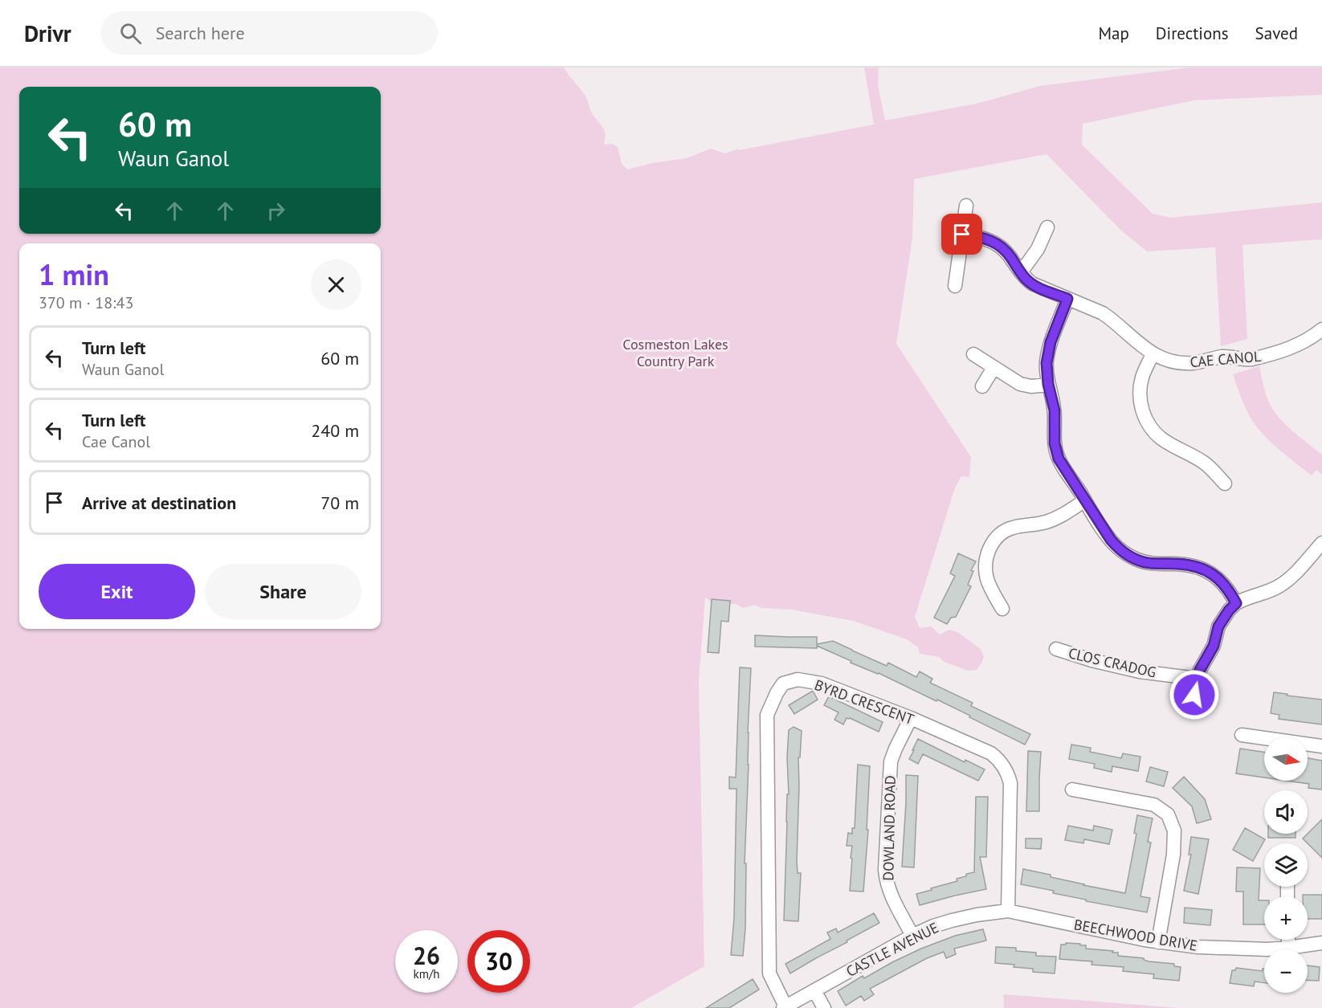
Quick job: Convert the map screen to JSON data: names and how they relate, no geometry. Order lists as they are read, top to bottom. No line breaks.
{"streets":{"street":["CAE CANOL","CLOS CRADOG","BYRD CRESCENT","DOWLAND ROAD","BEECHWOOD DRIVE","CASTLE AVENUE"]},"crossings":[["BYRD CRESCENT","DOWLAND ROAD"],["BYRD CRESCENT","BEECHWOOD DRIVE"],["BYRD CRESCENT","CASTLE AVENUE"],["DOWLAND ROAD","CASTLE AVENUE"],["BEECHWOOD DRIVE","CASTLE AVENUE"]],"parks":["Cosmeston Lakes Country Park"],"north":"right","page":{"header":"Drivr","search":"Search here","nav":["Map","Directions","Saved"],"turn":["60 m","Waun Ganol"],"heading":["1 min","370 m · 18:43"],"list":[{"name":"Turn left","note":"Waun Ganol","value":"60 m"},{"name":"Turn left","note":"Cae Canol","value":"240 m"},{"name":"Arrive at destination","value":"70 m"}],"buttons":["Exit","Share"],"map_buttons":["+","−"],"speed":"26 km/h","limit":"30"}}
